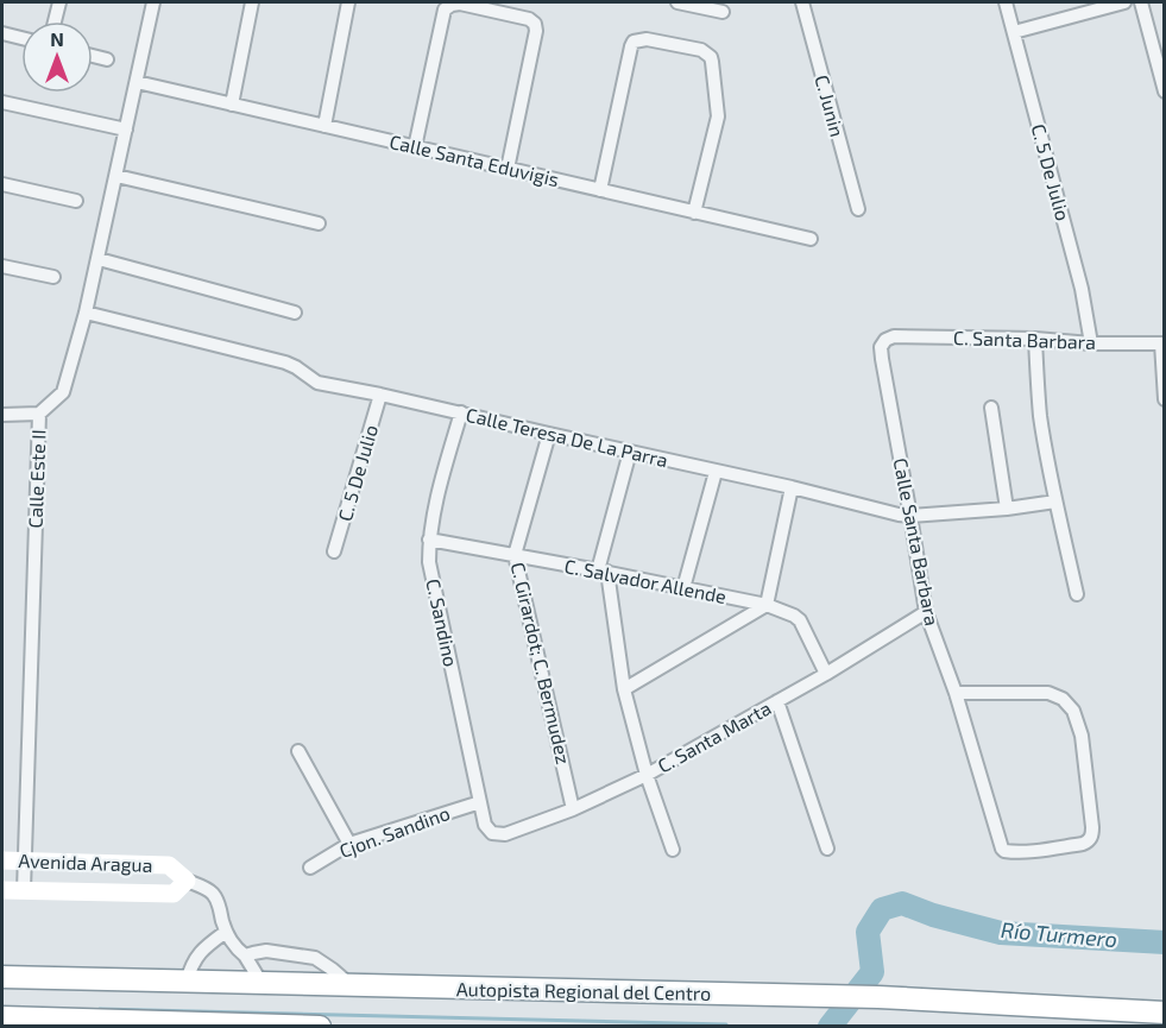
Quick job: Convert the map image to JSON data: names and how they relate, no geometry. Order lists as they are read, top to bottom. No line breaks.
{"streets":{"highway":["Autopista Regional del Centro"],"street":["C. Junin","Calle Santa Eduvigis","C. 5 De Julio","C. Santa Barbara","Calle Teresa De La Parra","Calle Este II","Calle Santa Barbara","C. Salvador Allende","C. Sandino","C. Girardot; C. Bermudez","C. Santa Marta","Cjon. Sandino","Avenida Aragua"]},"crossings":[["Calle Santa Eduvigis","Calle Este II"],["C. 5 De Julio","C. Santa Barbara"],["C. 5 De Julio","Calle Teresa De La Parra"],["C. Santa Barbara","Calle Santa Barbara"],["Calle Teresa De La Parra","Calle Este II"],["Calle Teresa De La Parra","Calle Santa Barbara"],["Calle Teresa De La Parra","C. Sandino"],["Calle Teresa De La Parra","C. Girardot; C. Bermudez"],["Calle Este II","Avenida Aragua"],["Calle Santa Barbara","C. Santa Marta"],["C. Salvador Allende","C. Sandino"],["C. Salvador Allende","C. Girardot; C. Bermudez"],["C. Salvador Allende","C. Santa Marta"],["C. Sandino","C. Santa Marta"],["C. Sandino","Cjon. Sandino"],["C. Girardot; C. Bermudez","C. Santa Marta"]],"water":["Río Turmero"],"north":"top"}
